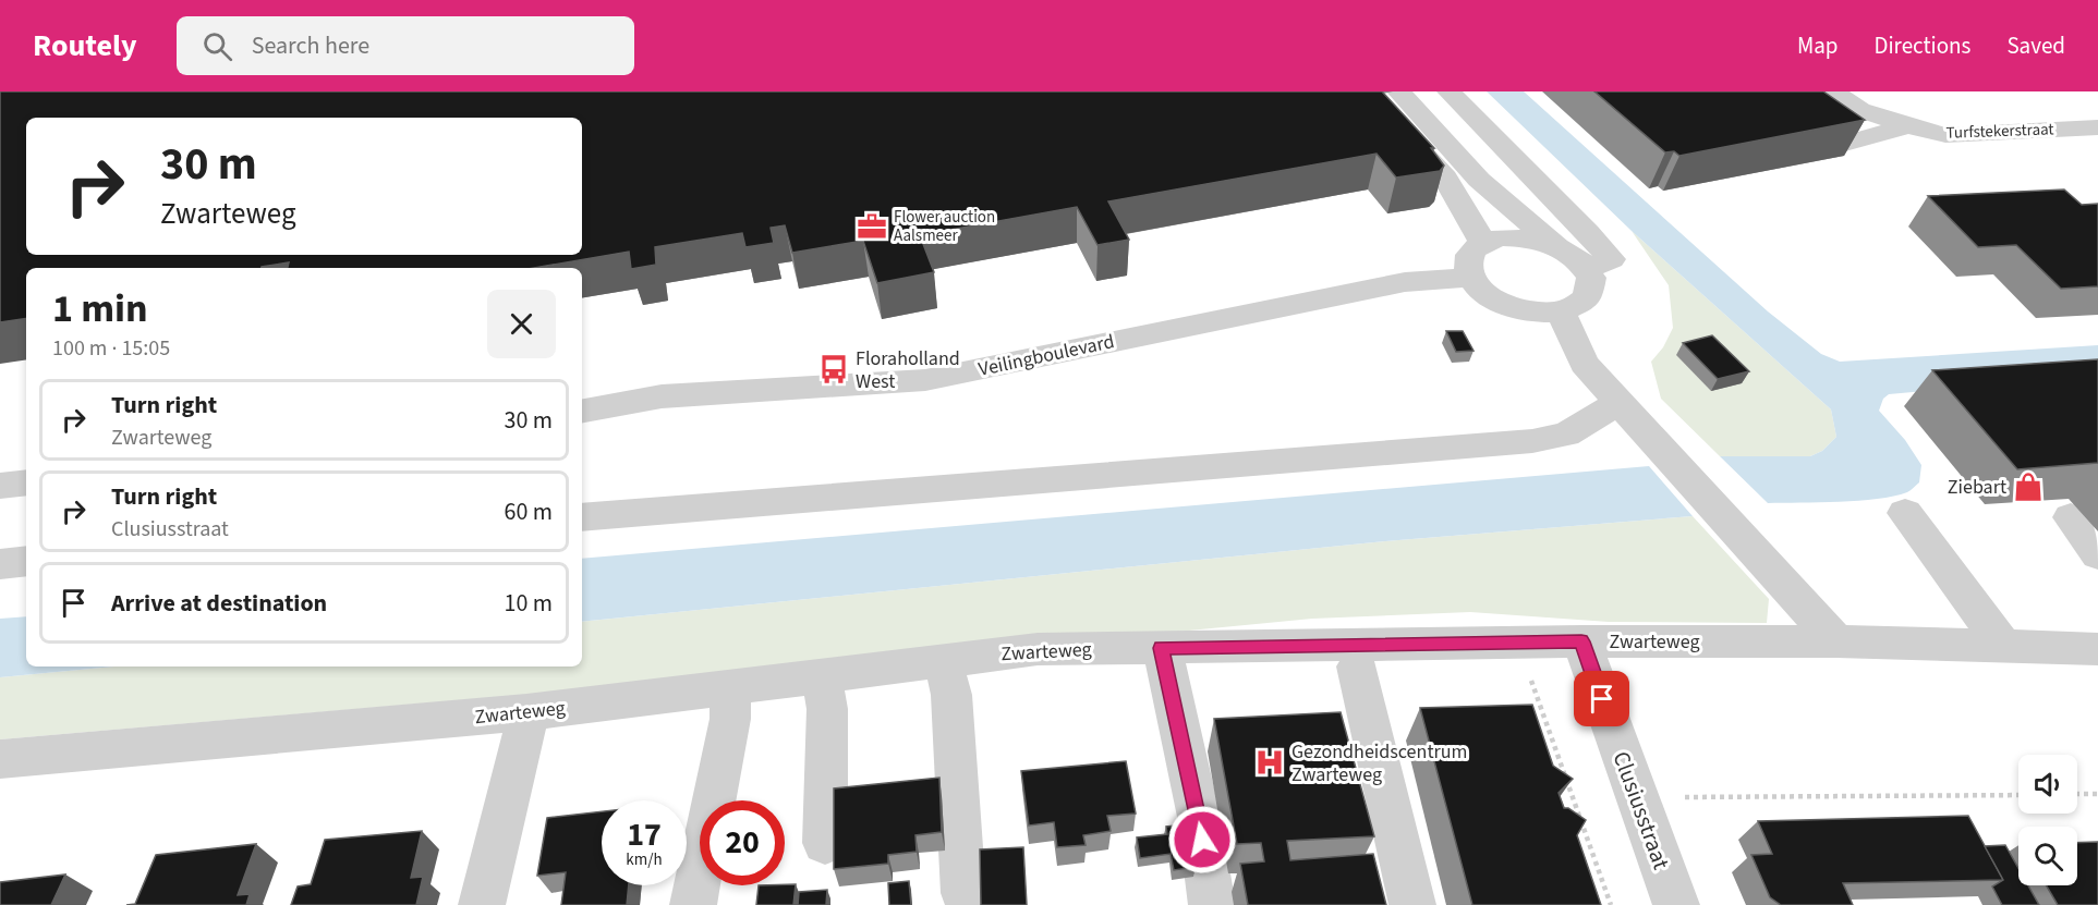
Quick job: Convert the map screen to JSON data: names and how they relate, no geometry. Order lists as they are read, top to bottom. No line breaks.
{"streets":{"street":["Turfstekerstraat","Veilingboulevard","Zwarteweg","Clusiusstraat"]},"crossings":[["Zwarteweg","Clusiusstraat"]],"places":{"office":["Flower auction Aalsmeer"],"bus stop":["Floraholland West"],"shop":["Ziebart"],"hospital":["Gezondheidscentrum Zwarteweg"]},"page":{"header":"Routely","search":"Search here","nav":["Map","Directions","Saved"],"turn":["30 m","Zwarteweg"],"heading":["1 min","100 m · 15:05"],"list":[{"name":"Turn right","note":"Zwarteweg","value":"30 m"},{"name":"Turn right","note":"Clusiusstraat","value":"60 m"},{"name":"Arrive at destination","value":"10 m"}],"speed":"17 km/h","limit":"20"}}
